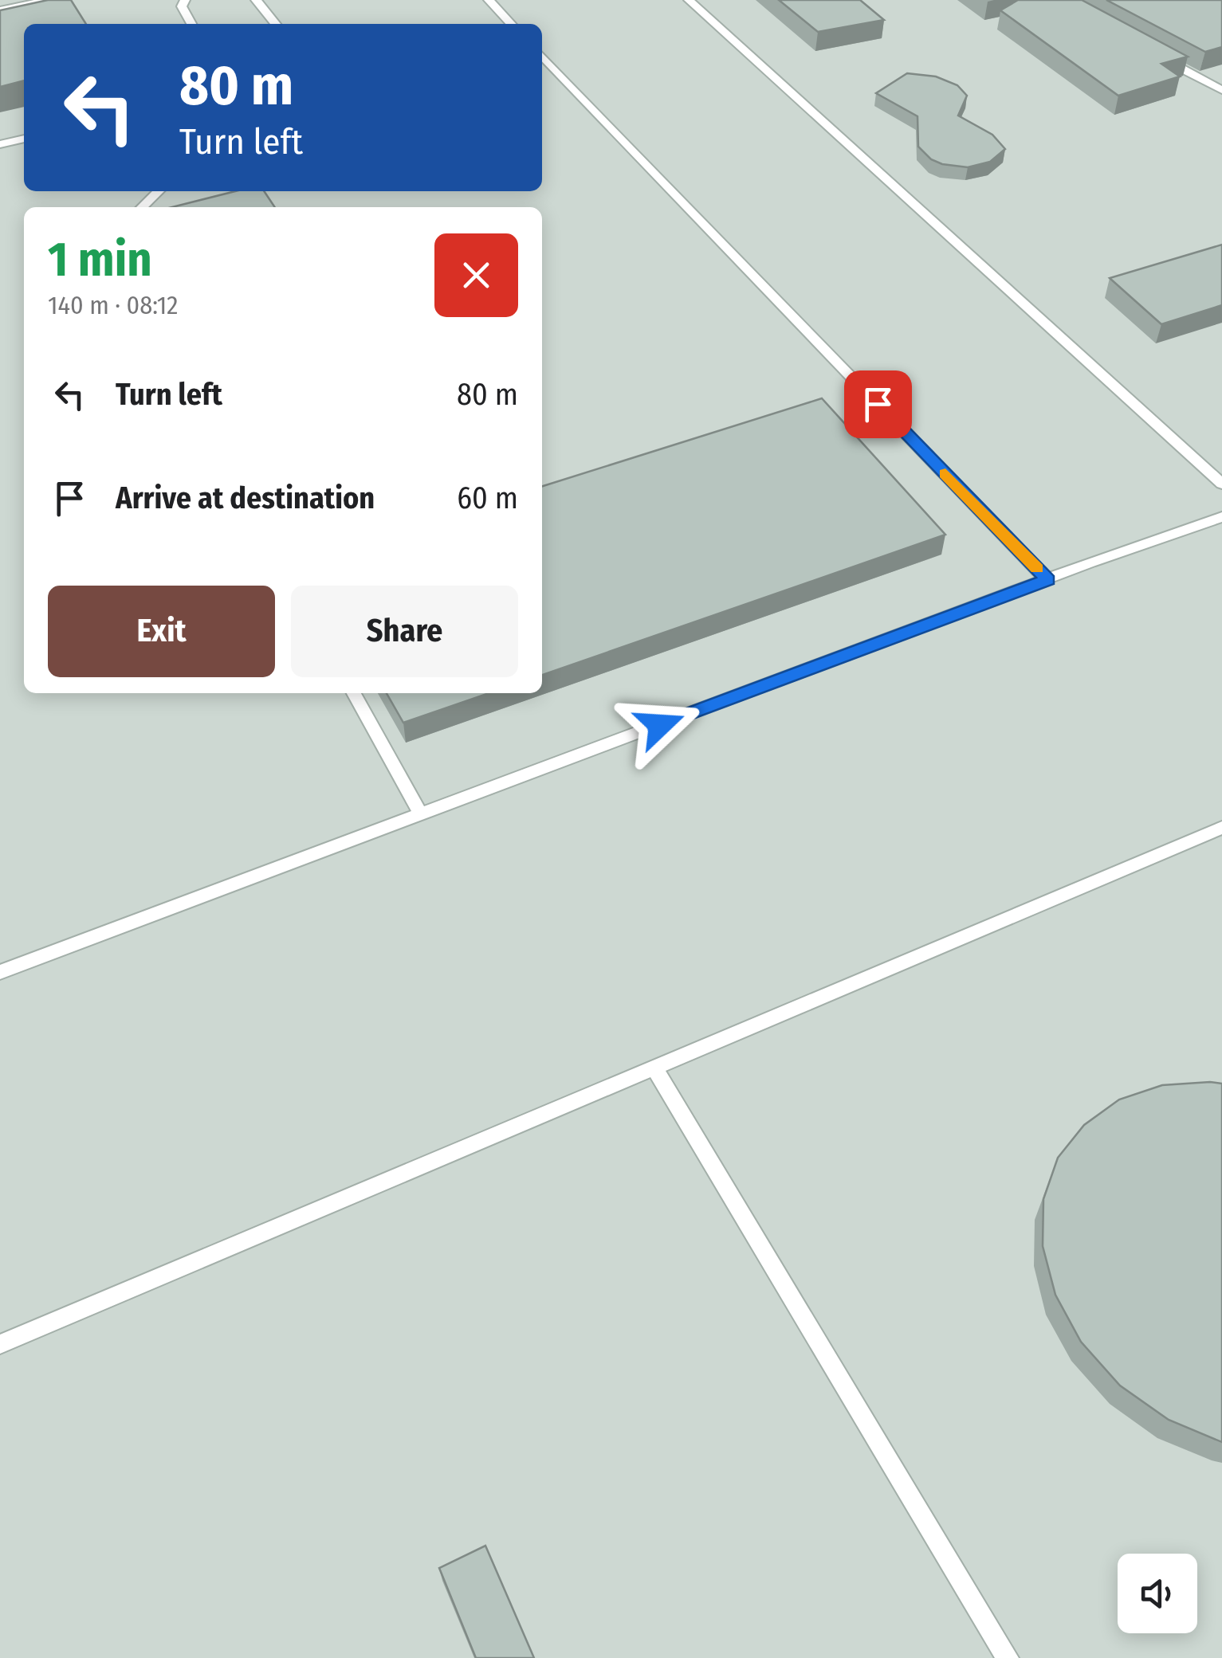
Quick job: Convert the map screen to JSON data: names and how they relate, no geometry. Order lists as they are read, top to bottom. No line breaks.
{"page":{"turn":["80 m","Turn left"],"heading":["1 min","140 m · 08:12"],"list":[{"name":"Turn left","value":"80 m"},{"name":"Arrive at destination","value":"60 m"}],"buttons":["Exit","Share"]}}
